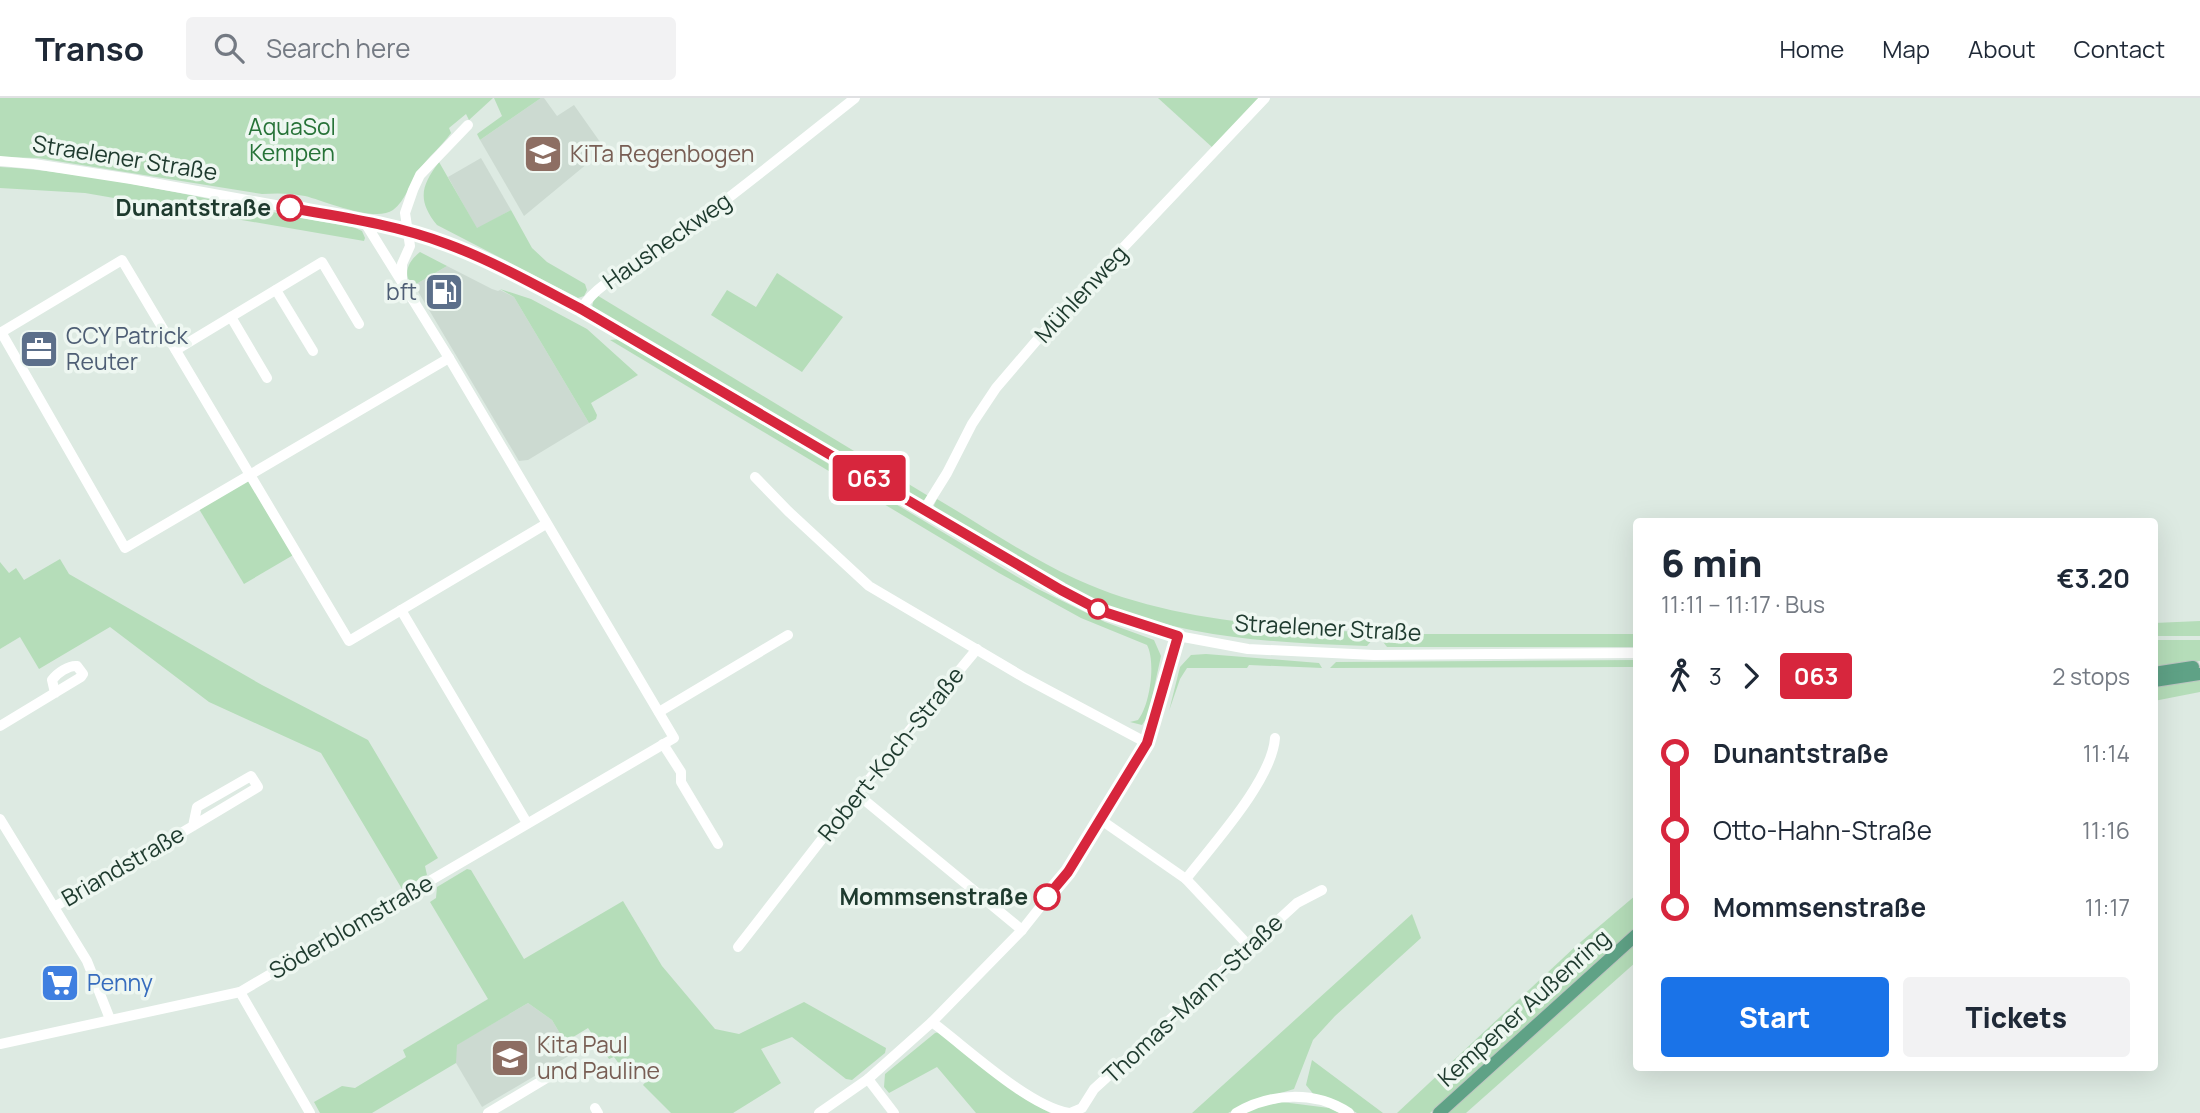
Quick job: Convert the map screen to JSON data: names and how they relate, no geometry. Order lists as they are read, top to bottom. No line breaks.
{"streets":{"main road":["Kempener Außenring"],"street":["Straelener Straße","Hausheckweg","Mühlenweg","Robert-Koch-Straße","Briandstraße","Söderblomstraße","Thomas-Mann-Straße"]},"crossings":[["Straelener Straße","Hausheckweg"],["Straelener Straße","Mühlenweg"]],"parks":["AquaSol Kempen"],"places":{"school or university":["KiTa Regenbogen","Kita Paul und Pauline"],"other":["Dunantstraße","Mommsenstraße"],"fuel station":["bft"],"office":["CCY Patrick Reuter"],"supermarket":["Penny"]},"lines":["bus line 063"],"page":{"header":"Transo","search":"Search here","nav":["Home","Map","About","Contact"],"on_map":"063","heading":["6 min","11:11 – 11:17 · Bus","€3.20"],"legs":["3","063","2 stops"],"list":[{"name":"Dunantstraße","value":"11:14"},{"name":"Otto-Hahn-Straße","value":"11:16"},{"name":"Mommsenstraße","value":"11:17"}],"buttons":["Start","Tickets"]}}
